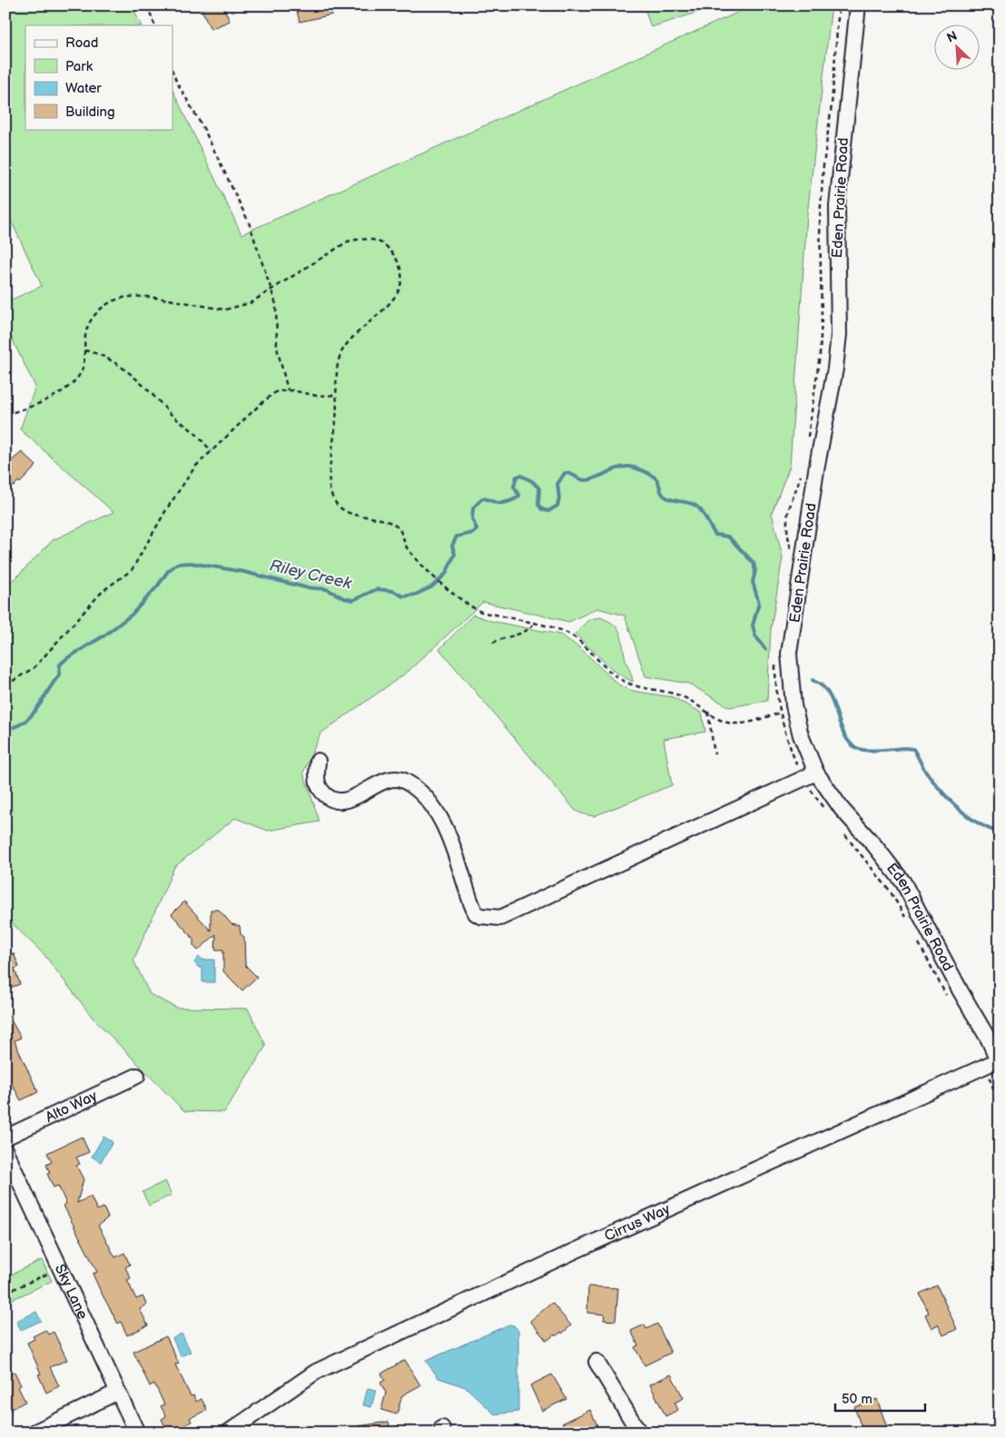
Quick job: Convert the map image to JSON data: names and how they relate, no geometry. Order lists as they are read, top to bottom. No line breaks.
{"streets":{"street":["Eden Prairie Road","Alto Way","Cirrus Way","Sky Lane"]},"crossings":[["Eden Prairie Road","Cirrus Way"]],"water":["Riley Creek"],"legend":["Road","Park","Water","Building"],"scale_bar":"50 m","north":"top left"}
